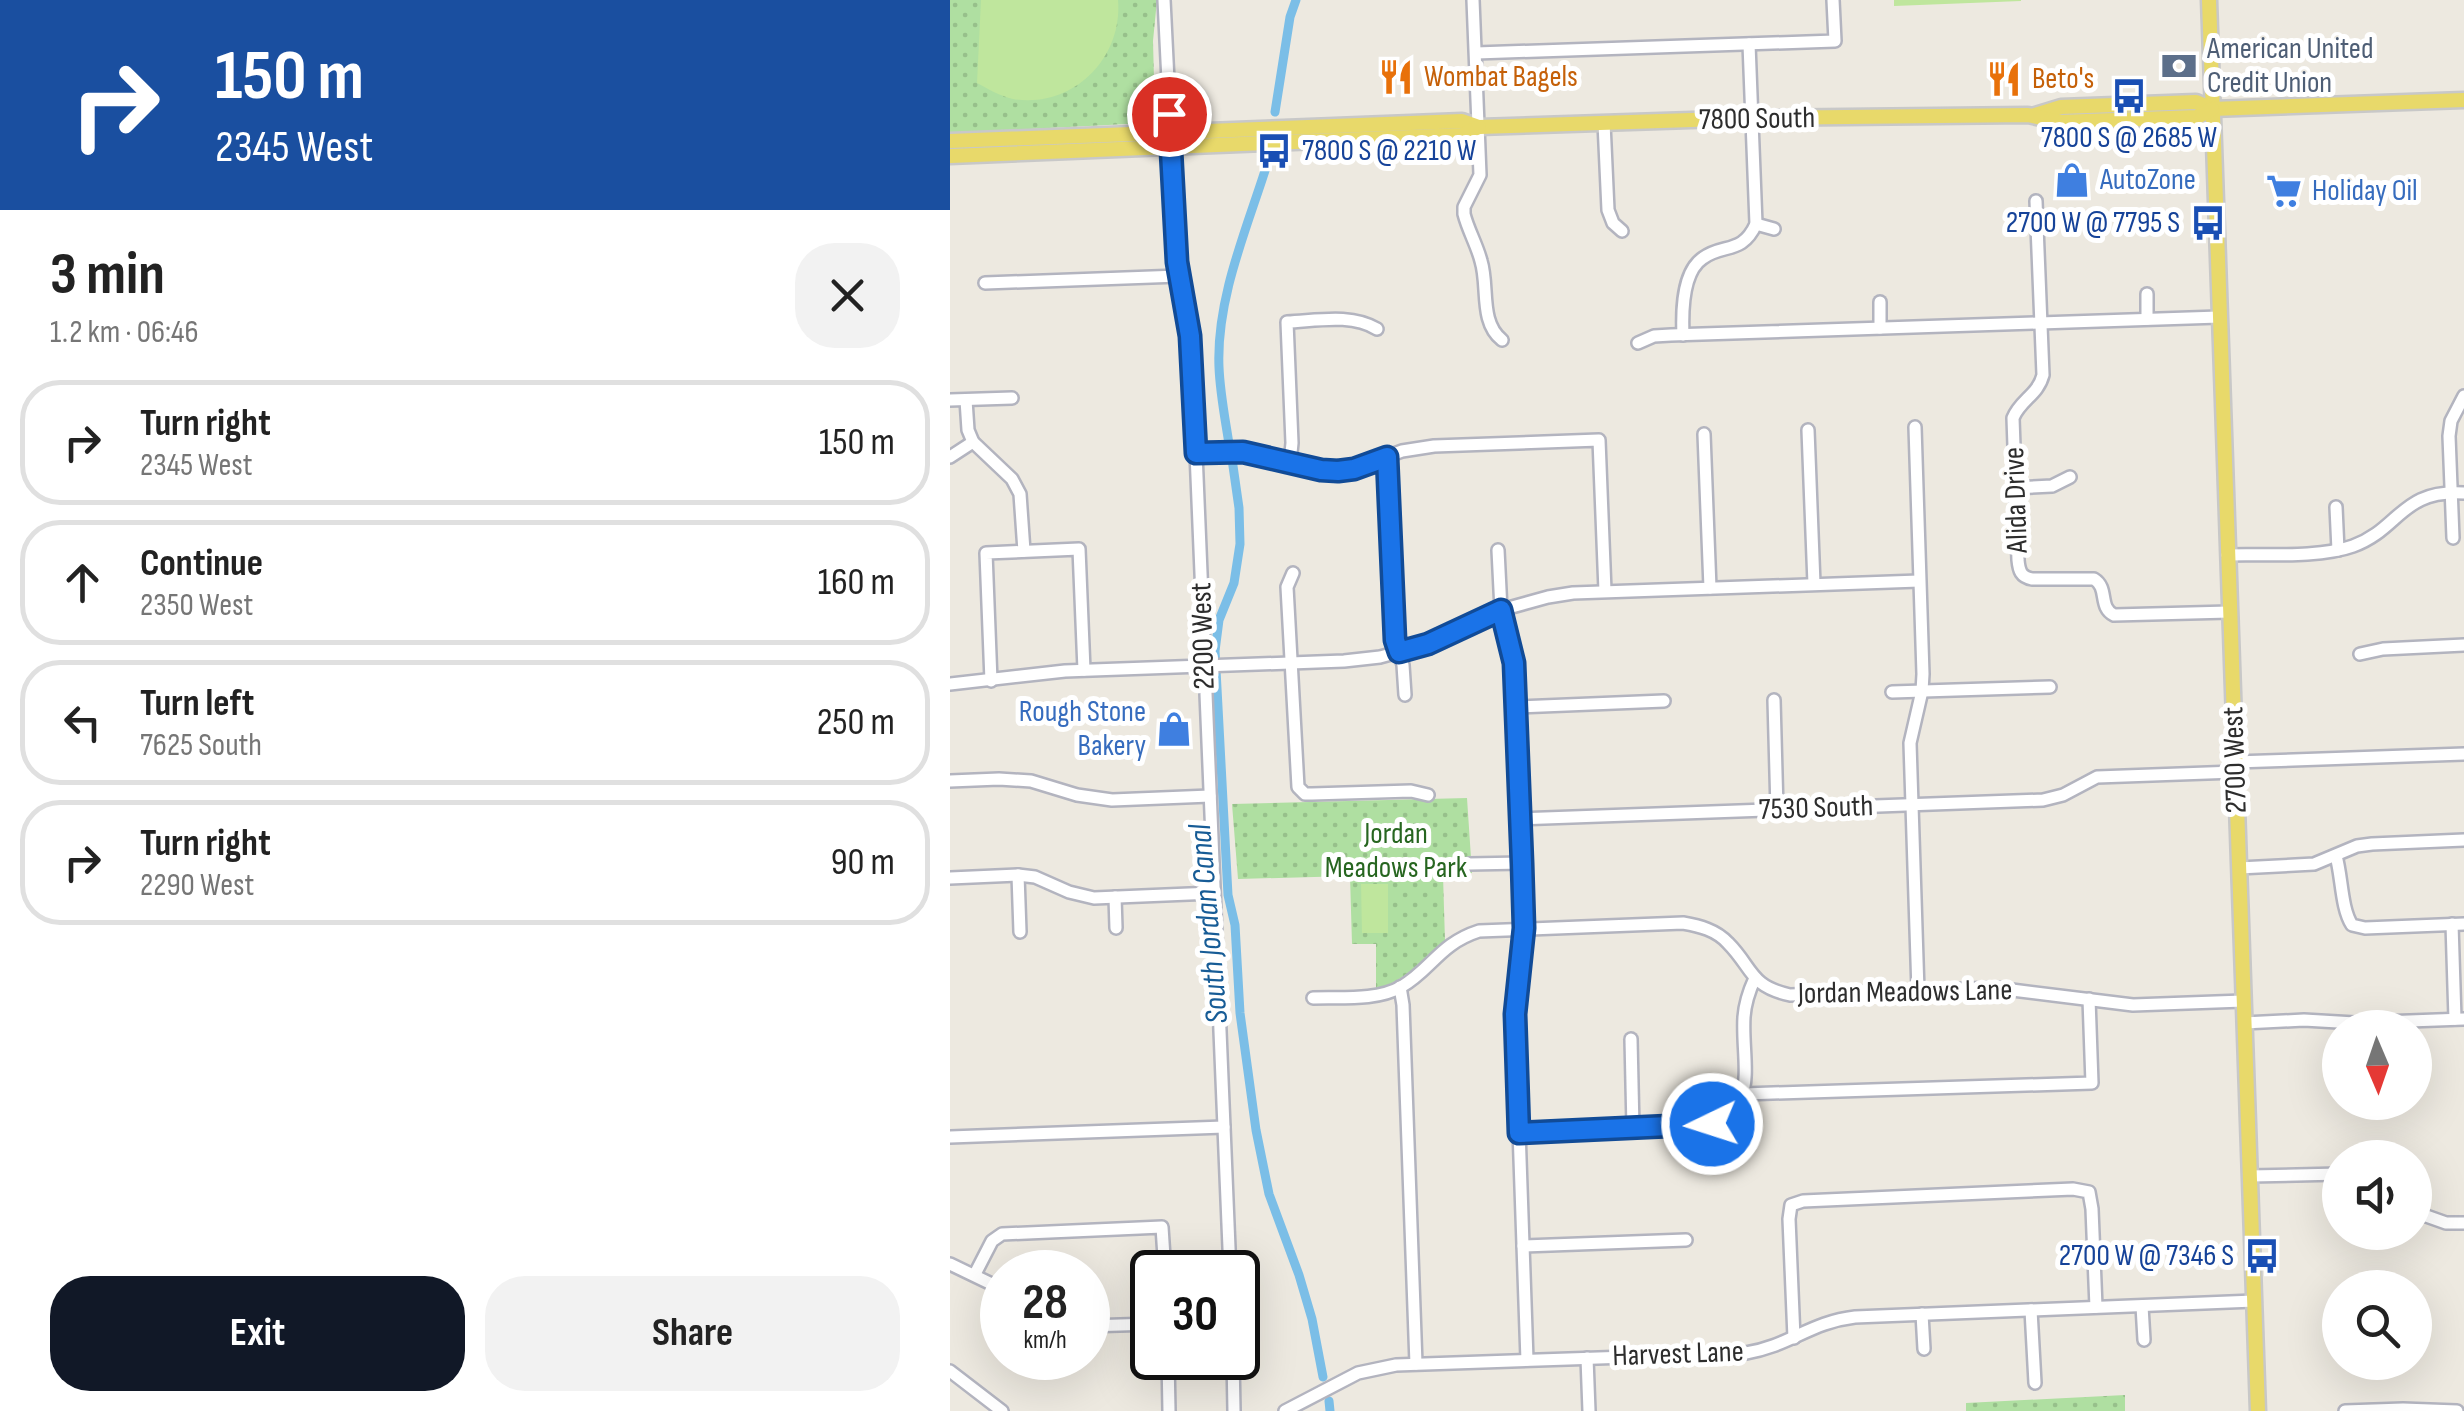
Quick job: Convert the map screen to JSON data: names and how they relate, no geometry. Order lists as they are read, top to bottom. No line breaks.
{"streets":{"main road":["7800 South","2700 West"],"street":["Alida Drive","2200 West","7530 South","Jordan Meadows Lane","Harvest Lane"]},"crossings":[["7800 South","2200 West"],["7800 South","2700 West"],["Alida Drive","2700 West"],["2700 West","7530 South"],["2700 West","Jordan Meadows Lane"],["2700 West","Harvest Lane"]],"water":["South Jordan Canal"],"parks":["Jordan Meadows Park"],"places":{"bank":["American United Credit Union"],"restaurant":["Wombat Bagels","Beto's"],"bus stop":["7800 S @ 2685 W","7800 S @ 2210 W","2700 W @ 7795 S","2700 W @ 7346 S"],"shop":["AutoZone","Rough Stone Bakery"],"supermarket":["Holiday Oil"]},"north":"bottom","page":{"turn":["150 m","2345 West"],"heading":["3 min","1.2 km · 06:46"],"list":[{"name":"Turn right","note":"2345 West","value":"150 m"},{"name":"Continue","note":"2350 West","value":"160 m"},{"name":"Turn left","note":"7625 South","value":"250 m"},{"name":"Turn right","note":"2290 West","value":"90 m"}],"speed":"28 km/h","limit":"30","buttons":["Exit","Share"]}}
